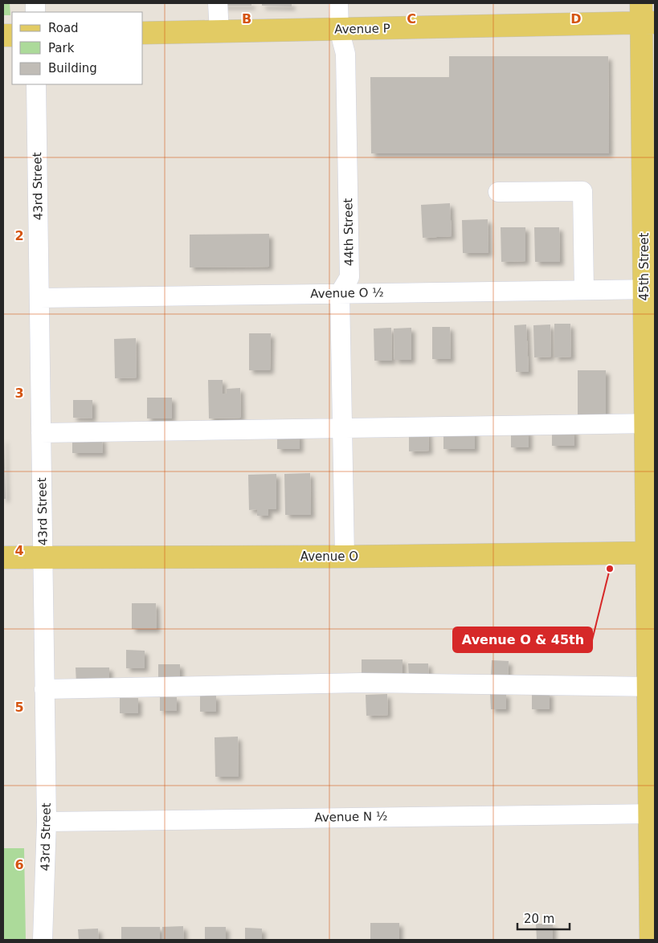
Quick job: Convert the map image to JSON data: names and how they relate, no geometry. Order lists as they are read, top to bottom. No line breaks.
{"streets":{"main road":["Avenue P","45th Street","Avenue O"],"street":["43rd Street","44th Street","Avenue O ½","Avenue N ½"]},"crossings":[["Avenue P","44th Street"],["Avenue P","45th Street"],["43rd Street","Avenue O ½"],["43rd Street","Avenue O"],["43rd Street","Avenue N ½"],["44th Street","Avenue O ½"],["44th Street","Avenue O"],["45th Street","Avenue O ½"],["45th Street","Avenue O"],["45th Street","Avenue N ½"]],"places":["Avenue O & 45th"],"legend":["Road","Park","Building"],"scale_bar":"20 m","grid":{"columns":["B","C","D"],"rows":["2","3","4","5","6"]}}
